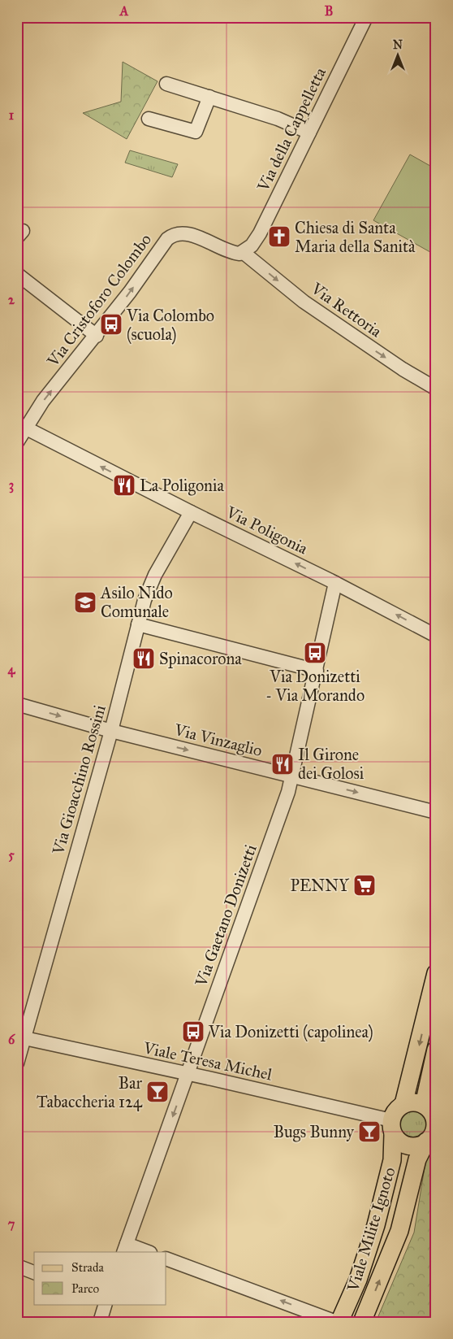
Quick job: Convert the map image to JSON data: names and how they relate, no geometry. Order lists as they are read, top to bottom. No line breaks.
{"streets":{"main road":["Viale Milite Ignoto"],"street":["Via della Cappelletta","Via Cristoforo Colombo","Via Rettoria","Via Poligonia","Via Vinzaglio","Via Gioacchino Rossini","Via Gaetano Donizetti","Viale Teresa Michel"]},"crossings":[["Via della Cappelletta","Via Cristoforo Colombo"],["Via della Cappelletta","Via Rettoria"],["Via Cristoforo Colombo","Via Rettoria"],["Via Cristoforo Colombo","Via Poligonia"],["Via Poligonia","Via Gioacchino Rossini"],["Via Poligonia","Via Gaetano Donizetti"],["Via Vinzaglio","Via Gioacchino Rossini"],["Via Vinzaglio","Via Gaetano Donizetti"],["Via Gioacchino Rossini","Viale Teresa Michel"],["Via Gaetano Donizetti","Viale Teresa Michel"],["Viale Teresa Michel","Viale Milite Ignoto"]],"one_way":["Via Cristoforo Colombo","Via Rettoria"],"places":{"church":["Chiesa di Santa Maria della Sanità"],"bus stop":["Via Colombo (scuola)","Via Donizetti - Via Morando","Via Donizetti (capolinea)"],"restaurant":["La Poligonia","Spinacorona","Il Girone dei Golosi"],"school or university":["Asilo Nido Comunale"],"supermarket":["PENNY"],"bar":["Bar Tabaccheria 124","Bugs Bunny"]},"legend":["Strada","Parco"],"north":"top","grid":{"columns":["A","B"],"rows":["1","2","3","4","5","6","7"]}}
